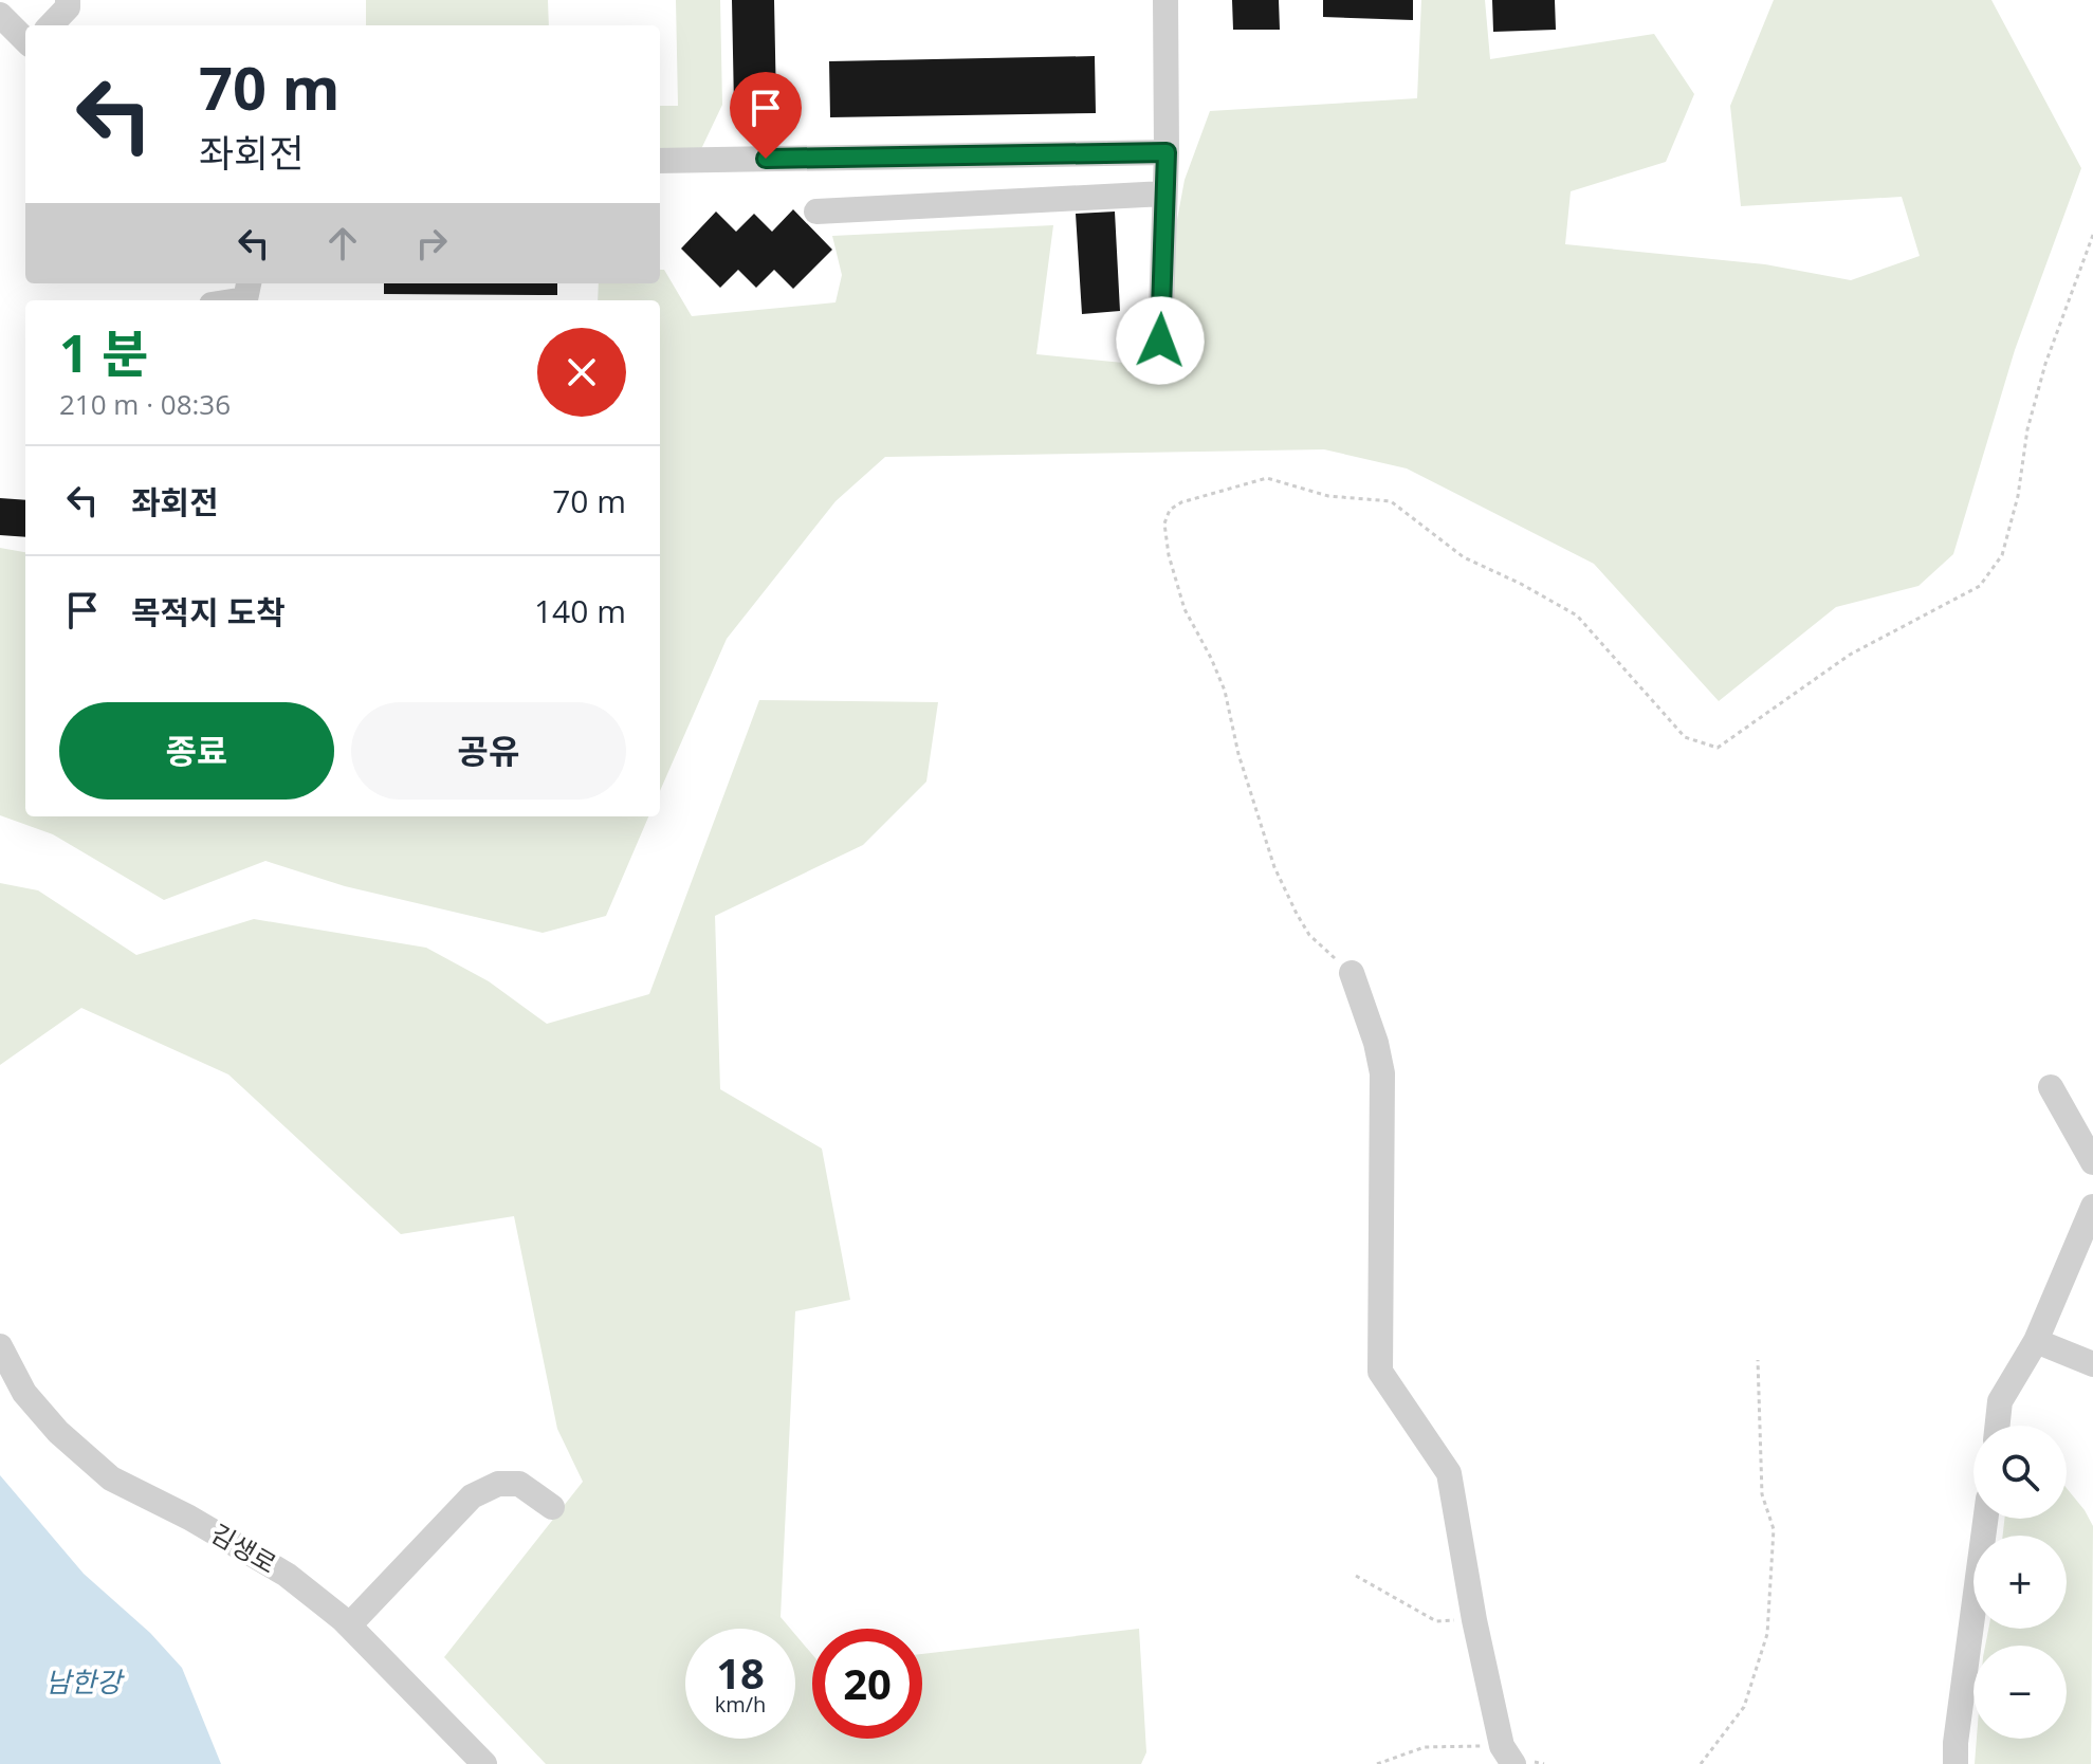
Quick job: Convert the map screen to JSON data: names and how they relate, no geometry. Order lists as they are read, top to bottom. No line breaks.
{"streets":{"street":["김생로"]},"water":["남한강"],"page":{"turn":["70 m","좌회전"],"heading":["1 분","210 m · 08:36"],"list":[{"name":"좌회전","value":"70 m"},{"name":"목적지 도착","value":"140 m"}],"buttons":["종료","공유"],"map_buttons":["+","−"],"speed":"18 km/h","limit":"20"}}
